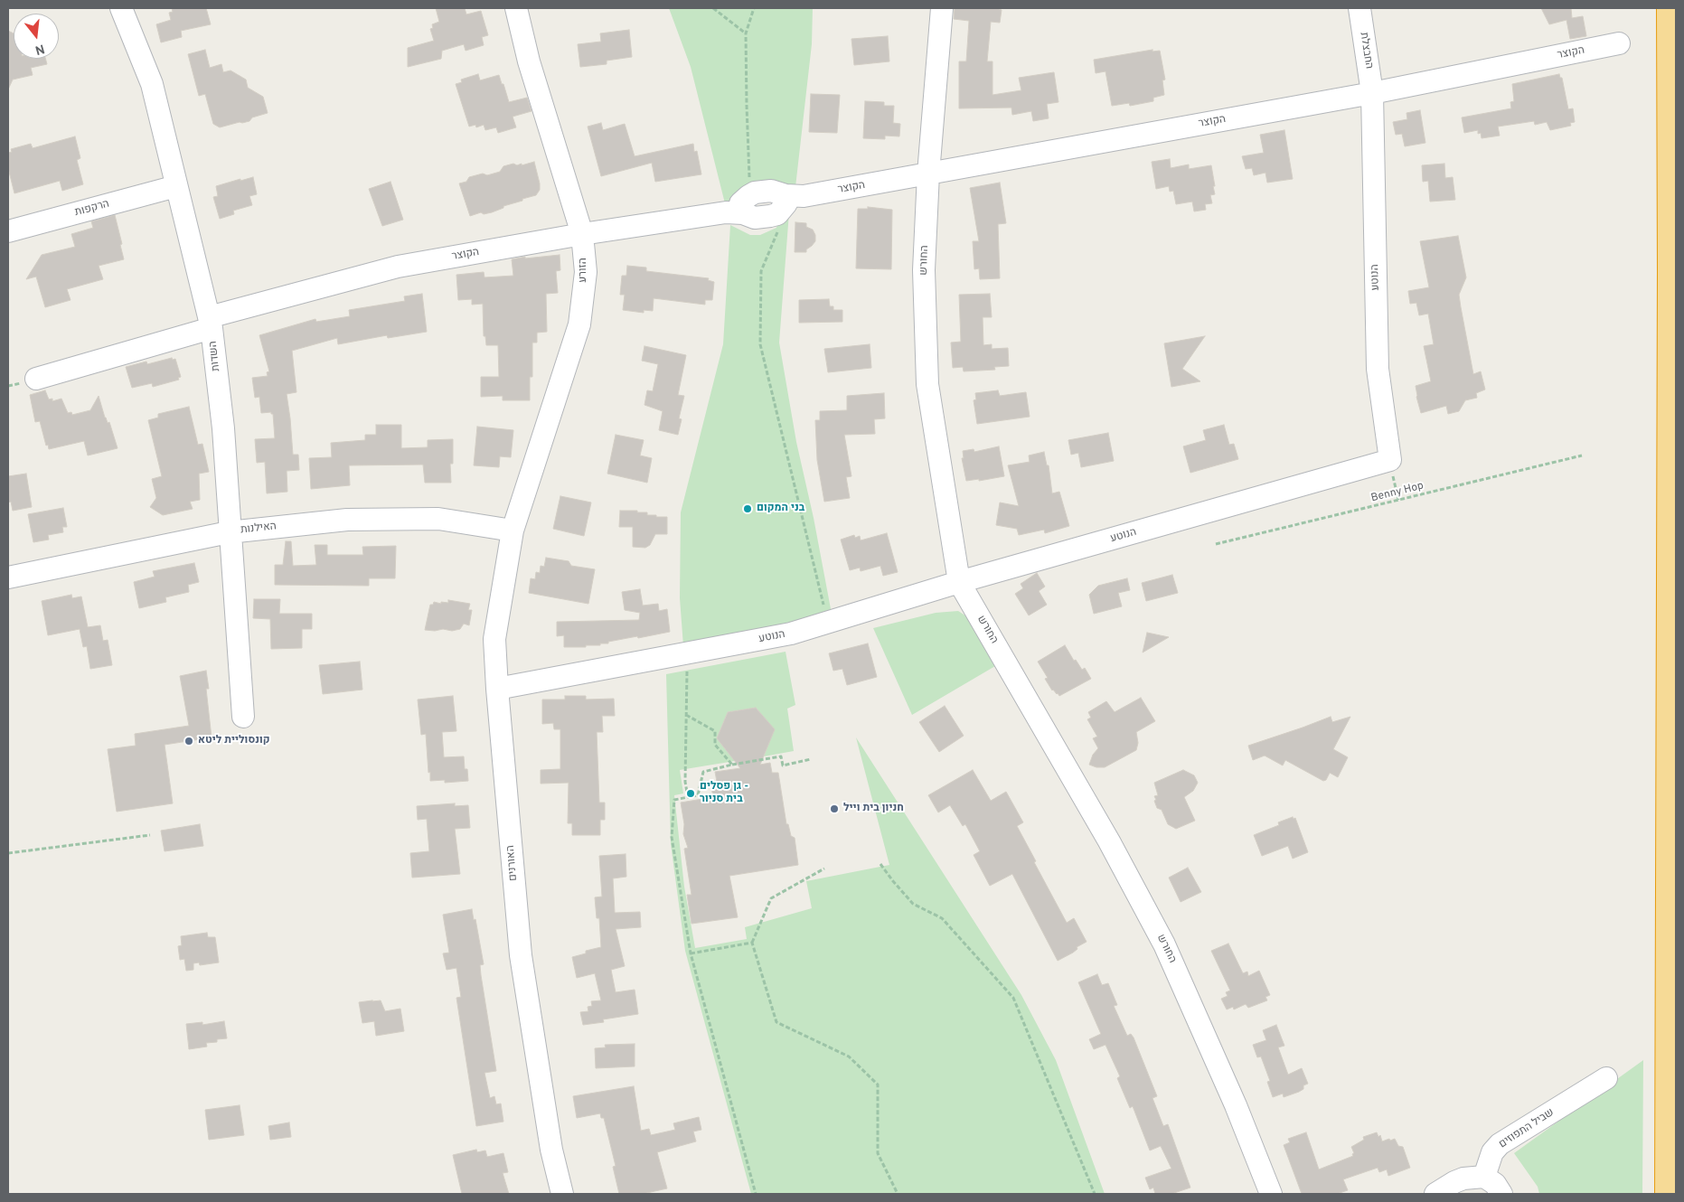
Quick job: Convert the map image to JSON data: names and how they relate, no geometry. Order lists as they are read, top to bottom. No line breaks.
{"streets":{"street":["החבצלת","הקוצר","הרקפות","החורש","הזורע","הנוטע","השדות","האילנות","האורנים","שביל התפוזים"],"path":["Benny Hop"]},"crossings":[["החבצלת","הקוצר"],["החבצלת","הנוטע"],["הקוצר","החורש"],["הקוצר","הזורע"],["הקוצר","הנוטע"],["הקוצר","השדות"],["הרקפות","השדות"],["החורש","הנוטע"],["הזורע","האילנות"],["הזורע","האורנים"],["הנוטע","האורנים"],["השדות","האילנות"],["האילנות","האורנים"]],"places":["בני המקום","קונסוליית ליטא","גן פסלים - בית סניור","חניון בית וייל"],"north":"bottom"}
